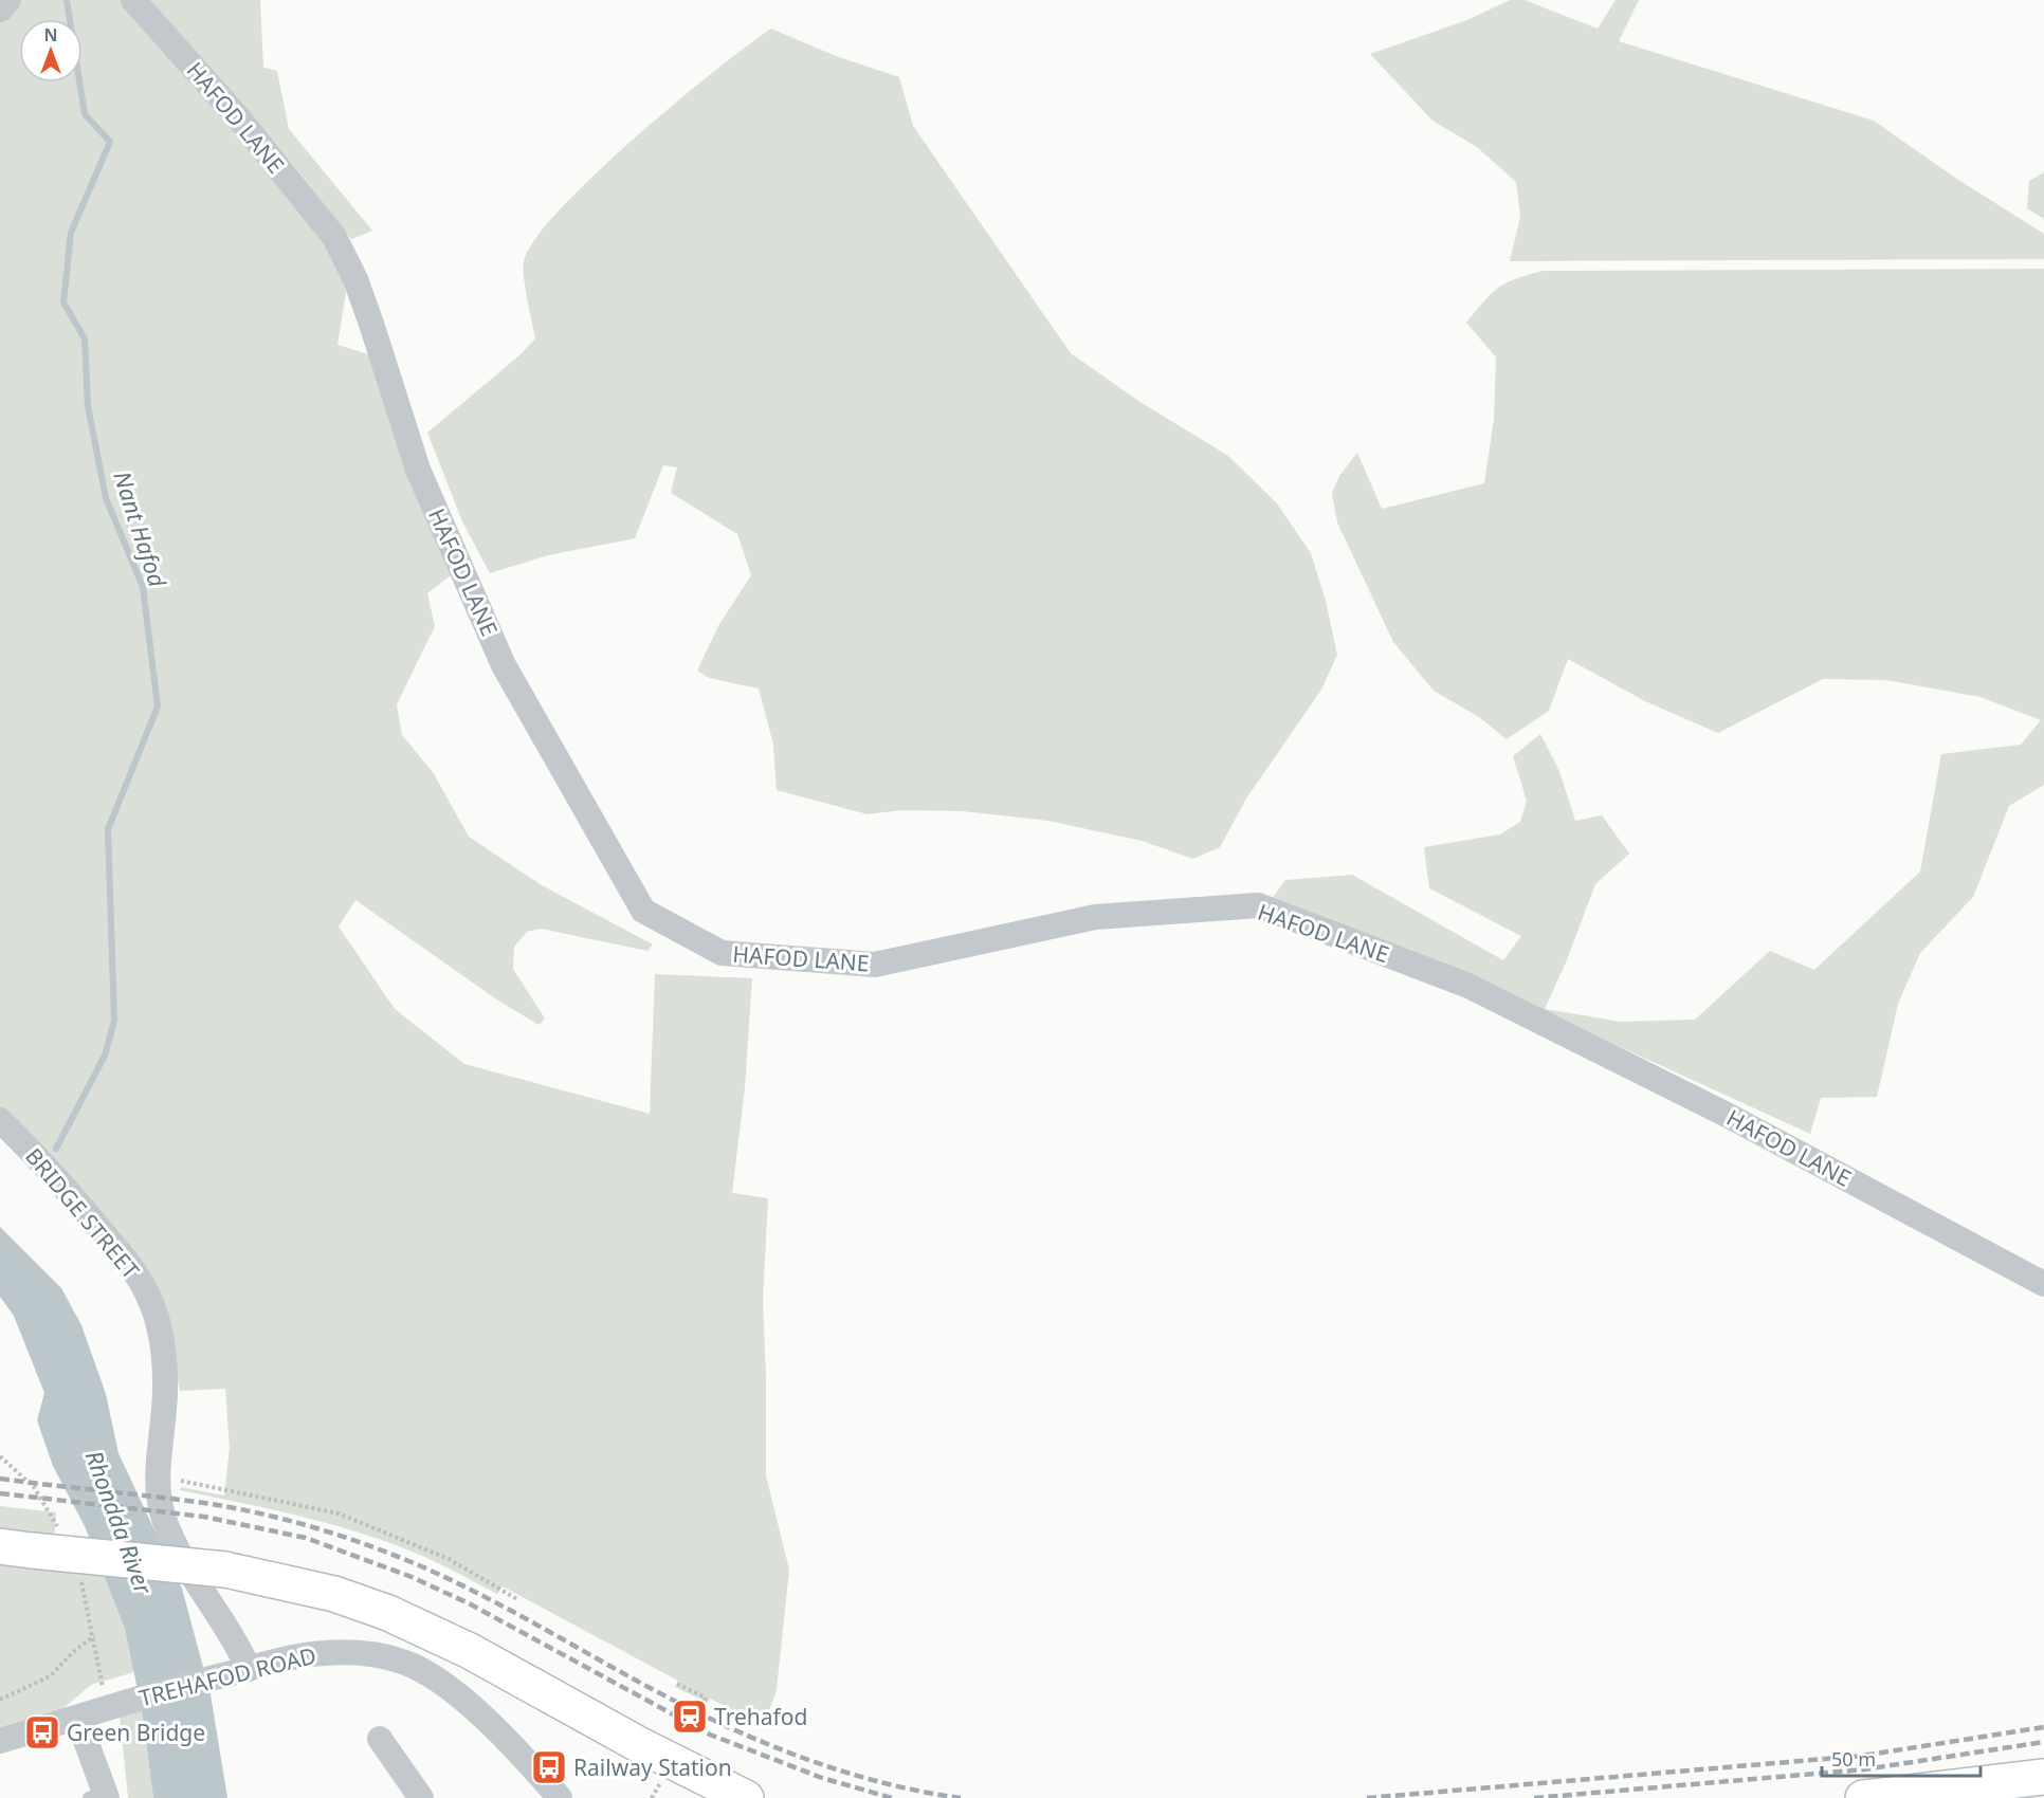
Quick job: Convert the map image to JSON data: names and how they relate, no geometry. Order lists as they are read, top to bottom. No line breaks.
{"streets":{"street":["HAFOD LANE","BRIDGE STREET","TREHAFOD ROAD"]},"crossings":[["BRIDGE STREET","TREHAFOD ROAD"]],"water":["Nant Hafod","Rhondda River"],"places":{"station":["Trehafod"],"bus stop":["Green Bridge","Railway Station"]},"scale_bar":"50 m","north":"top"}
